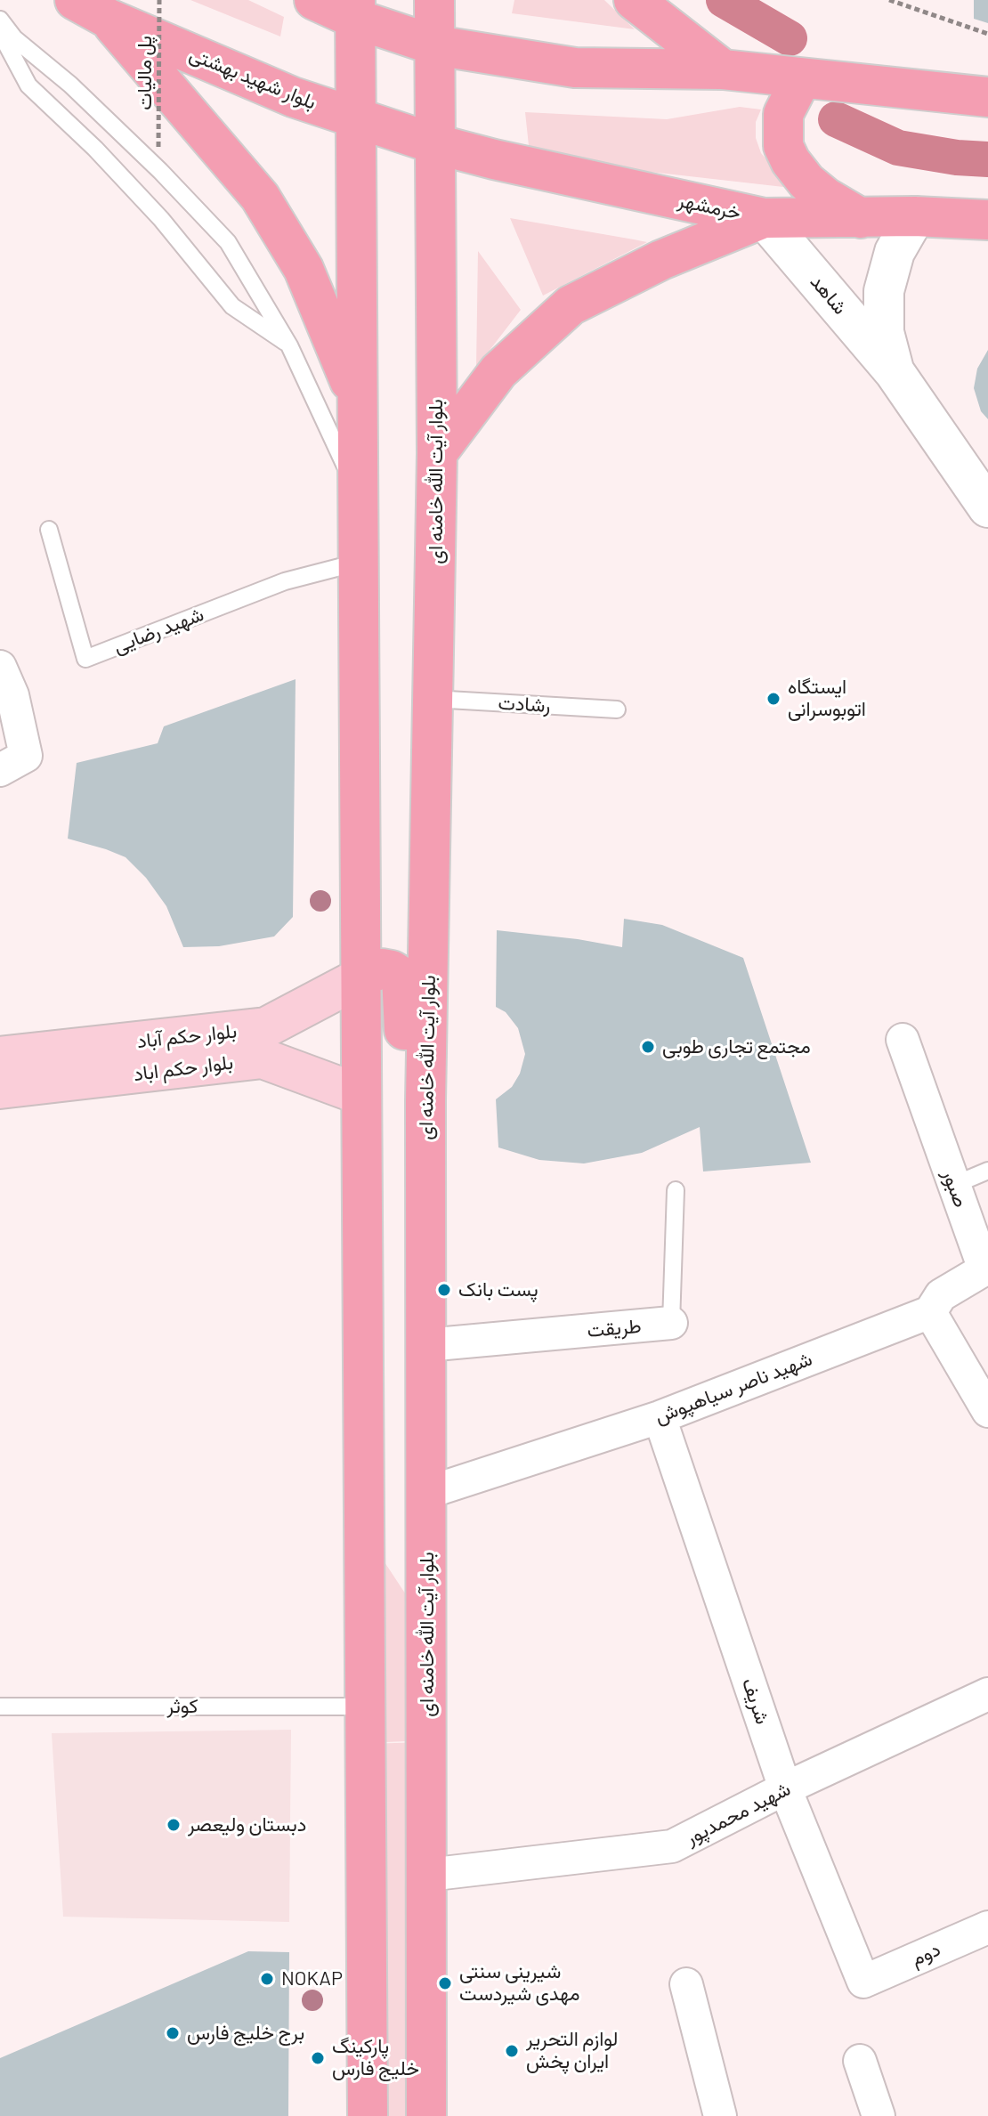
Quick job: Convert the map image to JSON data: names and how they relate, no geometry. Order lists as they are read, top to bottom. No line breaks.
{"streets":{"main road":["بلوار شهید بهشتی","خرمشهر","بلوار آیت الله خامنه ای","بلوار حکم آباد","بلوار حکم اباد"],"street":["شاهد","صبور","طریقت","شهید ناصر سیاهپوش","شریف","شهید محمدپور","دوم"],"lane":["شهید رضایی","رشادت","کوثر"],"path":["پل مالیات"]},"crossings":[["بلوار شهید بهشتی","خرمشهر"],["بلوار شهید بهشتی","بلوار آیت الله خامنه ای"],["خرمشهر","شاهد"],["خرمشهر","بلوار آیت الله خامنه ای"],["بلوار آیت الله خامنه ای","رشادت"],["بلوار آیت الله خامنه ای","طریقت"],["بلوار آیت الله خامنه ای","شهید ناصر سیاهپوش"],["بلوار آیت الله خامنه ای","شهید محمدپور"],["صبور","شهید ناصر سیاهپوش"],["شهید ناصر سیاهپوش","شریف"],["شریف","شهید محمدپور"],["شریف","دوم"]],"places":["ایستگاه اتوبوسرانی","مجتمع تجاری طوبی","پست بانک","دبستان ولیعصر","NOKAP","شیرینی سنتی مهدی شیردست","برج خلیج فارس","لوازم التحریر ایران پخش","پارکینگ خلیج فارس"]}
